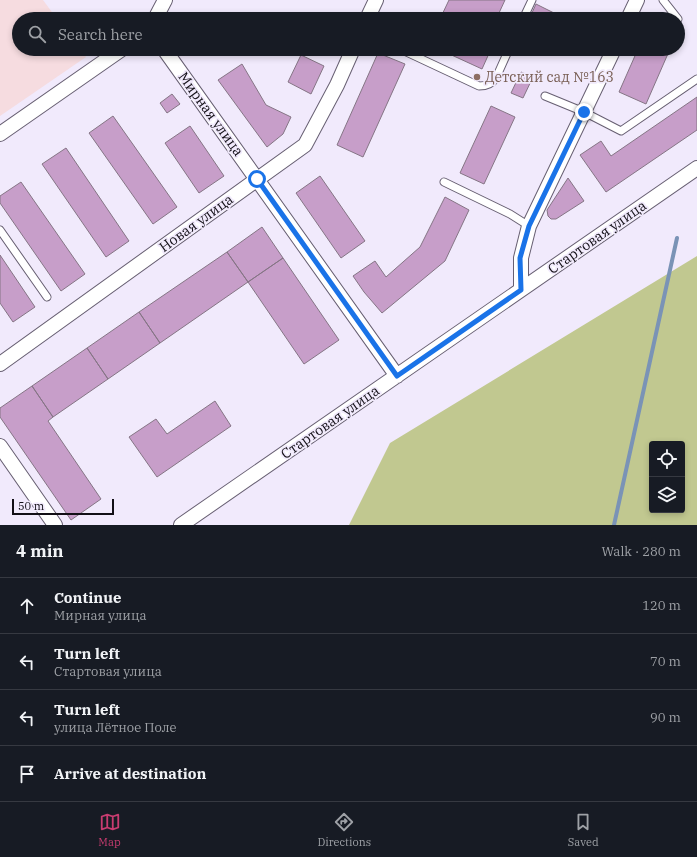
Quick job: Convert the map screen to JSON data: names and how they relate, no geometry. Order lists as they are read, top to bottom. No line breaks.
{"streets":{"street":["Мирная улица","Новая улица","Стартовая улица"]},"crossings":[["Мирная улица","Новая улица"],["Мирная улица","Стартовая улица"]],"places":["Детский сад №163"],"scale_bar":"50 m","page":{"search":"Search here","scale":"50 m","heading":["4 min","Walk · 280 m"],"list":[["Continue","Мирная улица","120 m"],["Turn left","Стартовая улица","70 m"],["Turn left","улица Лётное Поле","90 m"],"Arrive at destination"],"nav":["Map","Directions","Saved"]}}
